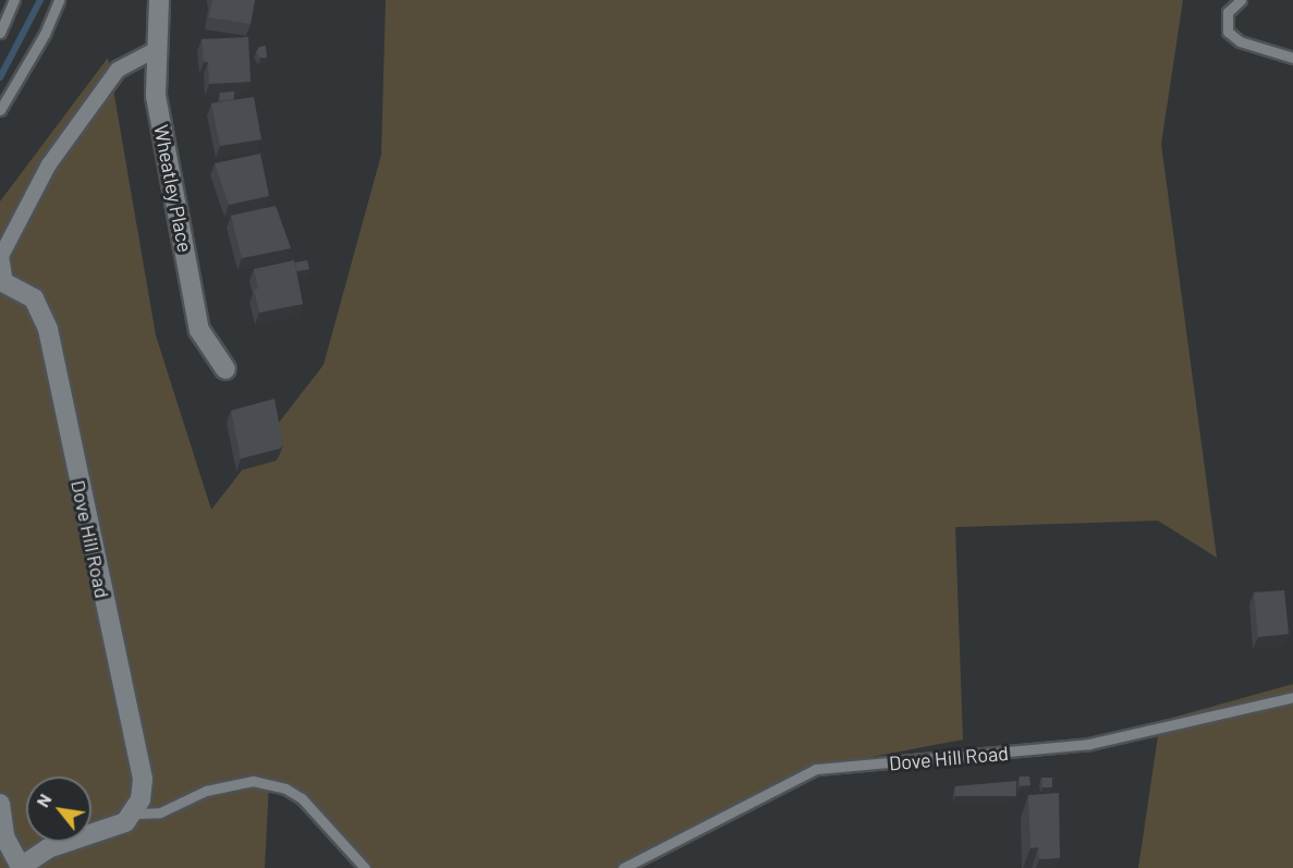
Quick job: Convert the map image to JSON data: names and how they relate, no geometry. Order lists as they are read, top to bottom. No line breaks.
{"streets":{"street":["Wheatley Place","Dove Hill Road"]},"north":"top left"}
